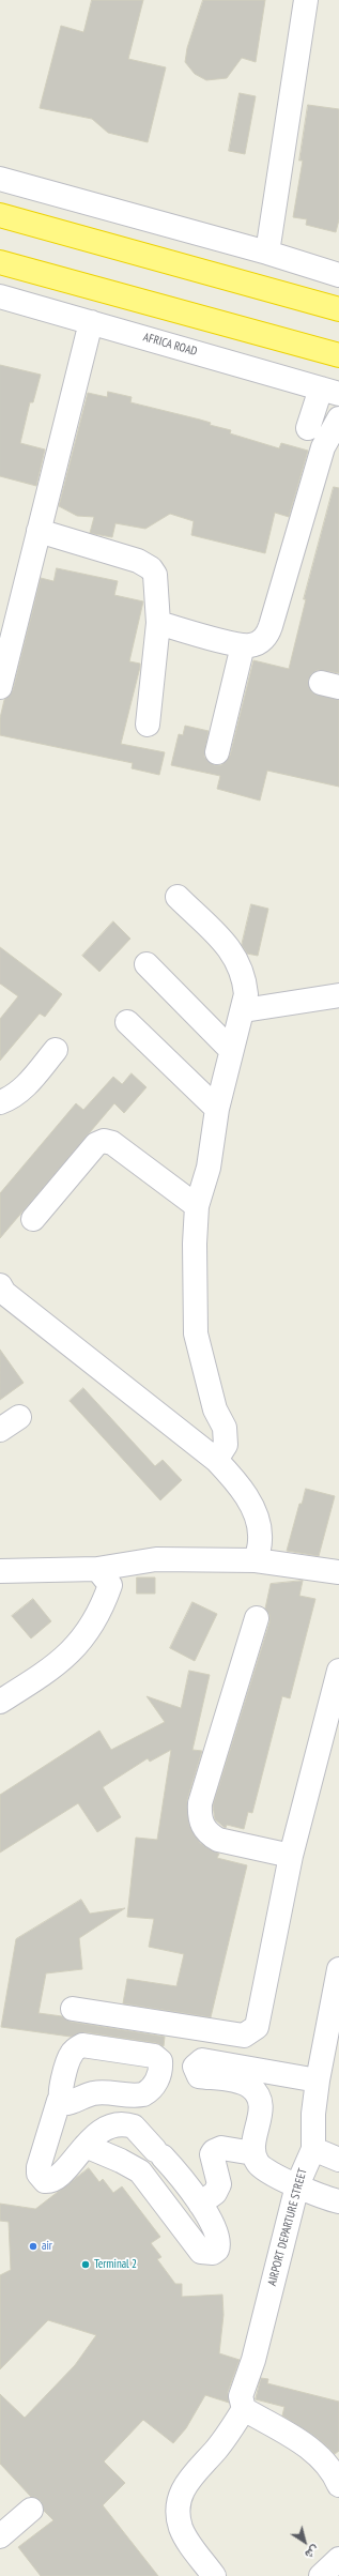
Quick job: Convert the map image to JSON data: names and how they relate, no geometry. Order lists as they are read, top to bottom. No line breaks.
{"streets":{"street":["AFRICA ROAD","AIRPORT DEPARTURE STREET"]},"places":["air","Terminal 2"],"north":"bottom right"}
